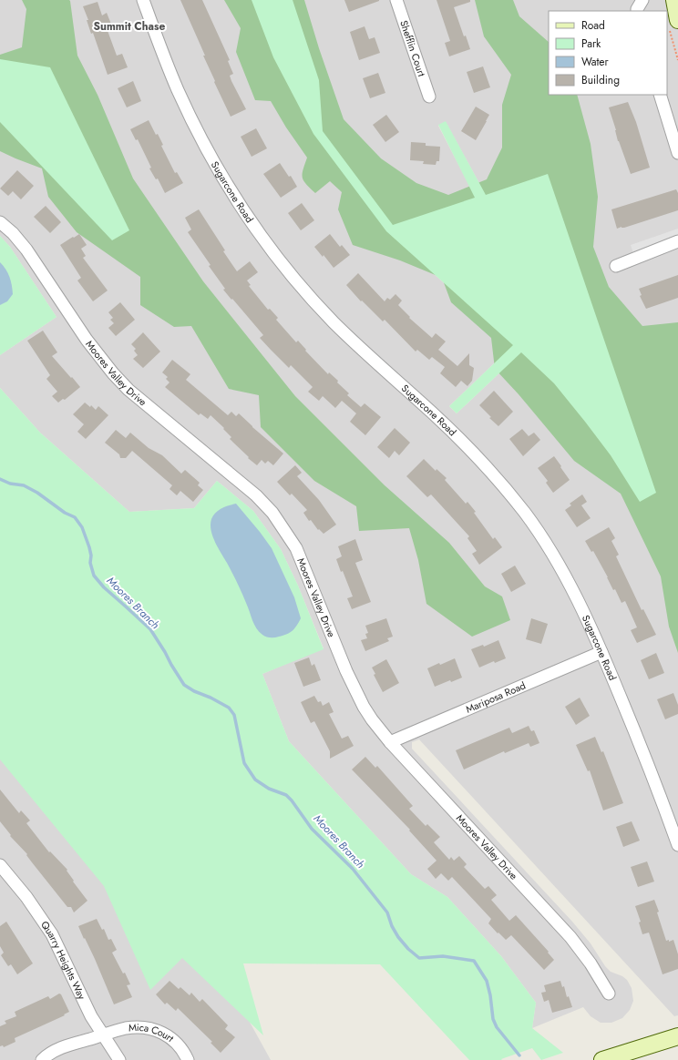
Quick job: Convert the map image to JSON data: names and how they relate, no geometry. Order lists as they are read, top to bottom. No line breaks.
{"streets":{"street":["Shefflin Court","Sugarcone Road","Moores Valley Drive","Mariposa Road","Quarry Heights Way","Mica Court"]},"crossings":[["Sugarcone Road","Mariposa Road"],["Moores Valley Drive","Mariposa Road"],["Quarry Heights Way","Mica Court"]],"districts":["Summit Chase"],"water":["Moores Branch"],"legend":["Road","Park","Water","Building"]}
